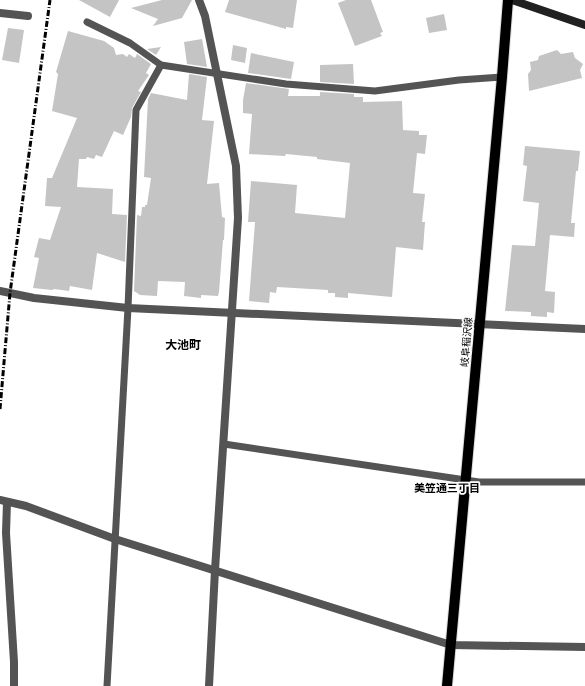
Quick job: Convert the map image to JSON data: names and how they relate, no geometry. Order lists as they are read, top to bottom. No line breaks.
{"streets":{"main road":["岐阜稲沢線"]},"districts":["大池町","美笠通三丁目"]}
